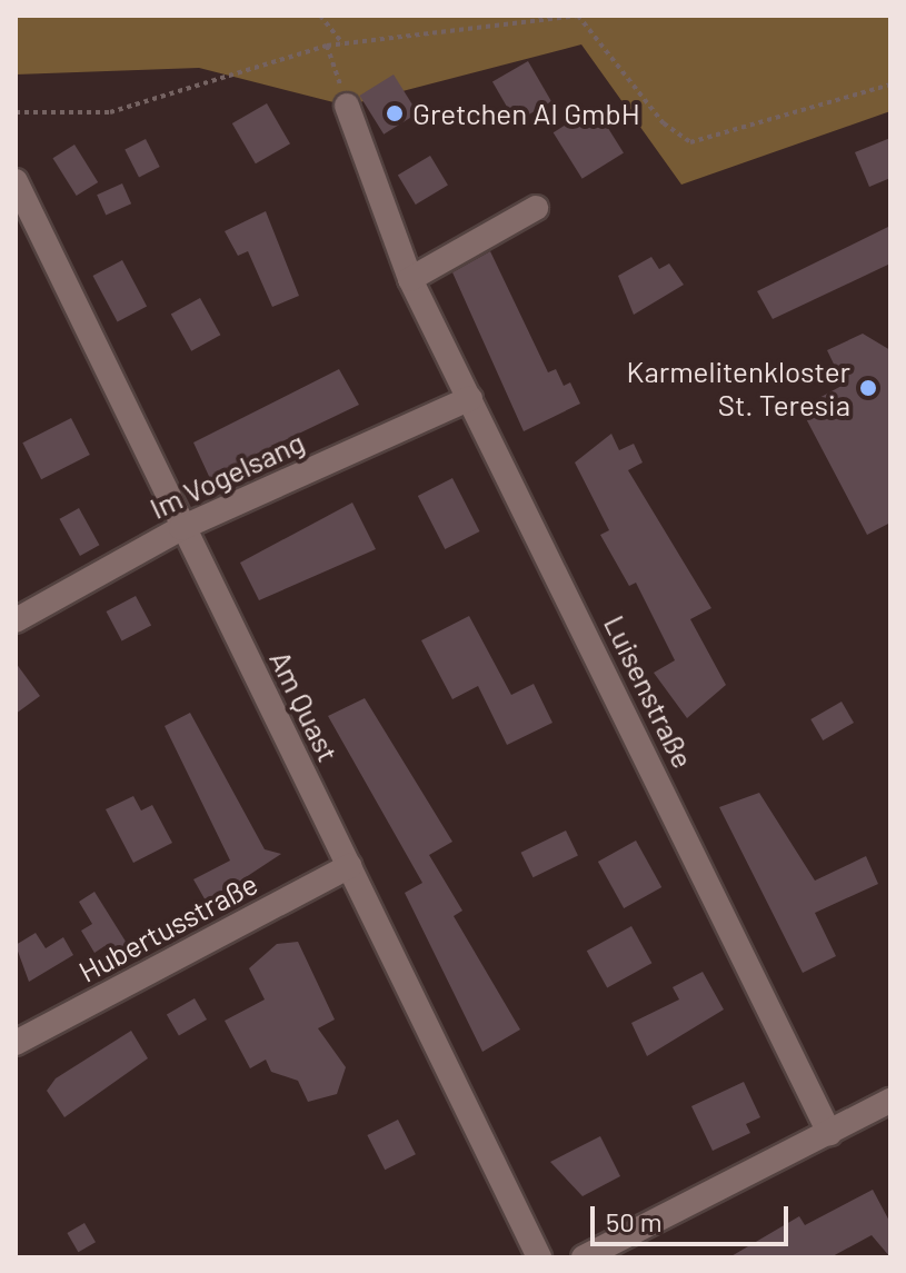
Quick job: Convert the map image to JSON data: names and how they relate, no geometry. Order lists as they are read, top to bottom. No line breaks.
{"streets":{"street":["Im Vogelsang","Luisenstraße","Am Quast","Hubertusstraße"]},"crossings":[["Im Vogelsang","Luisenstraße"],["Im Vogelsang","Am Quast"],["Am Quast","Hubertusstraße"]],"places":["Gretchen AI GmbH","Karmelitenkloster St. Teresia"],"scale_bar":"50 m"}
